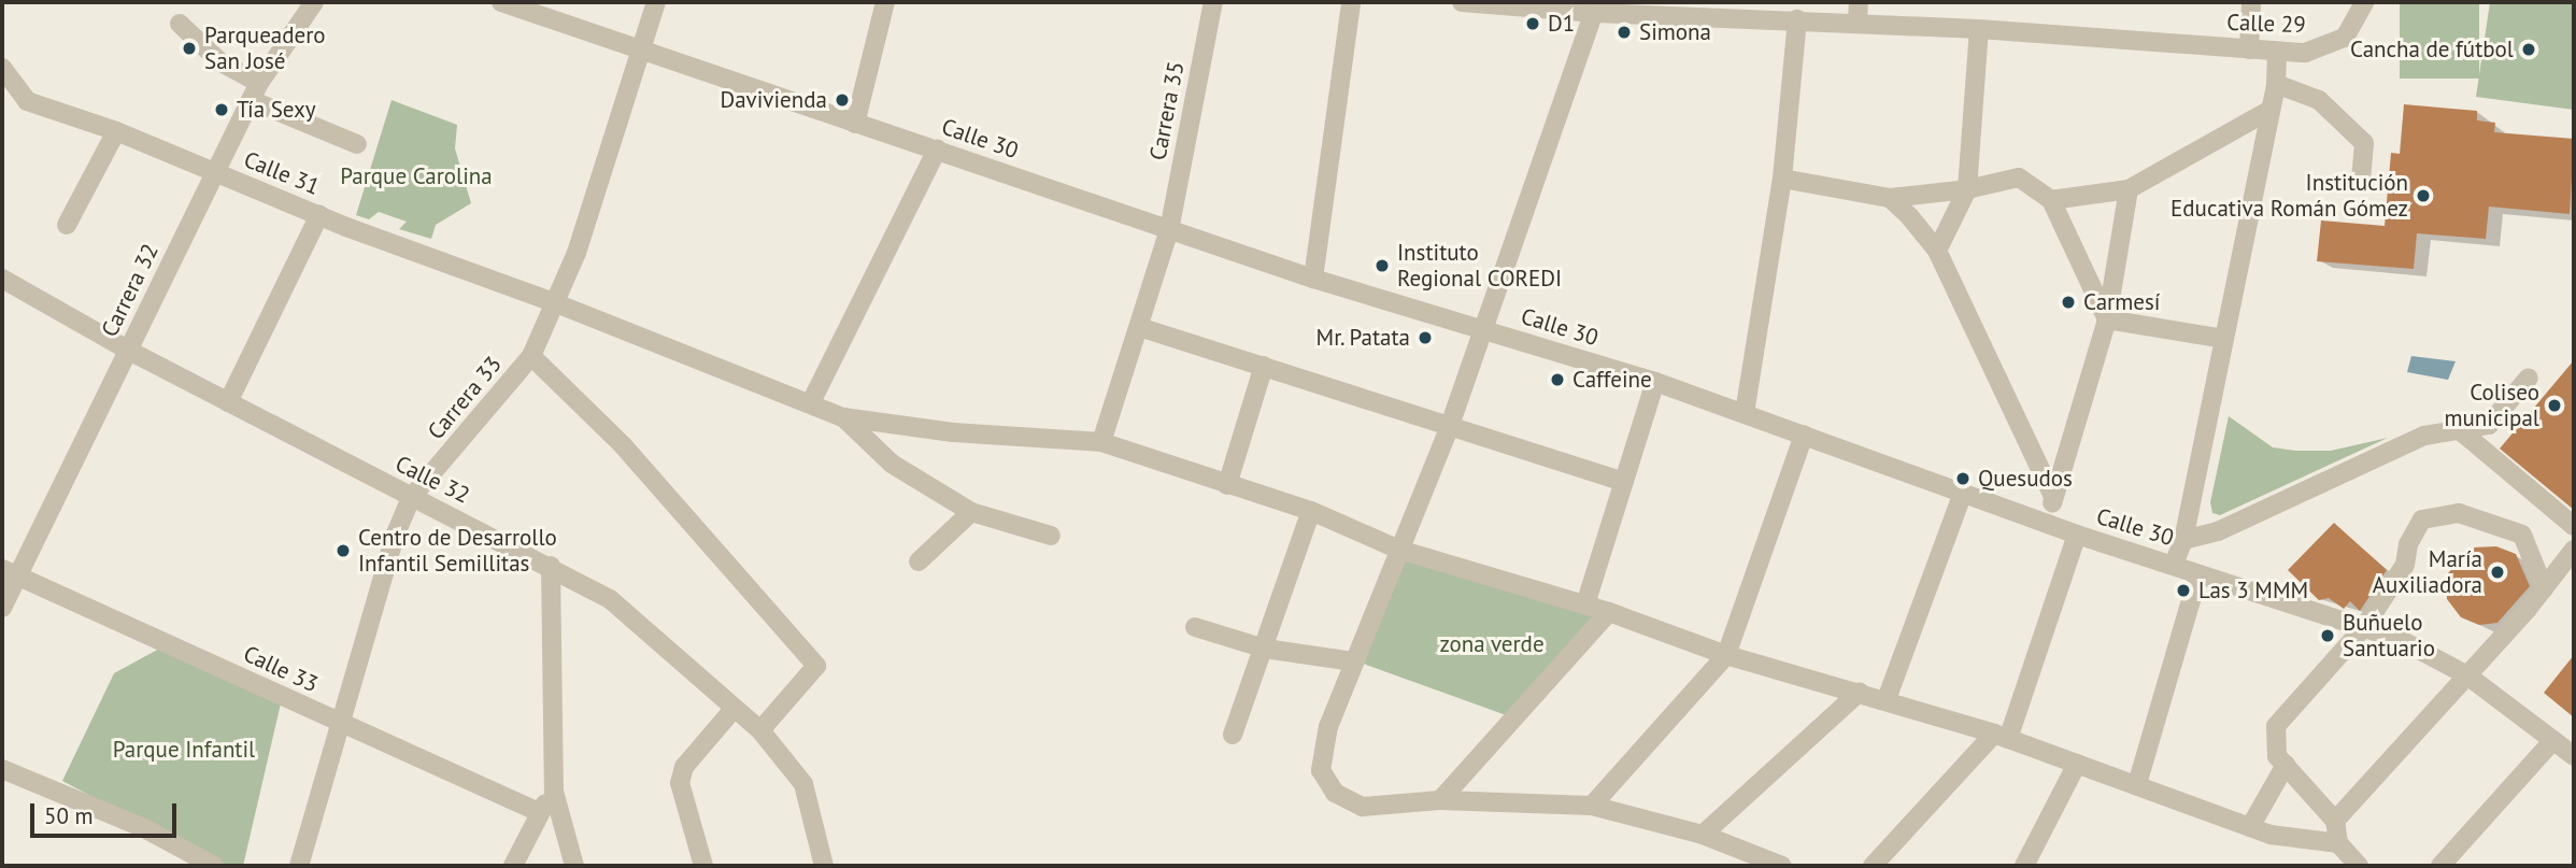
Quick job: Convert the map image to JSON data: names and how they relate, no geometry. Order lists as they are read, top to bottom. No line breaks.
{"streets":{"street":["Calle 29","Carrera 35","Calle 30","Calle 31","Carrera 32","Carrera 33","Calle 32","Calle 33"]},"crossings":[["Carrera 35","Calle 30"],["Calle 30","Carrera 33"],["Calle 31","Carrera 32"],["Calle 31","Carrera 33"],["Carrera 32","Calle 32"],["Carrera 32","Calle 33"],["Carrera 33","Calle 32"],["Carrera 33","Calle 33"]],"parks":["Parque Carolina","zona verde","Parque Infantil"],"places":["D1","Simona","Parqueadero San José","Cancha de fútbol","Davivienda","Tía Sexy","Institución Educativa Román Gómez","Instituto Regional COREDI","Carmesí","Mr. Patata","Caffeine","Coliseo municipal","Quesudos","Centro de Desarrollo Infantil Semillitas","María Auxiliadora","Las 3 MMM","Buñuelo Santuario"],"scale_bar":"50 m"}
